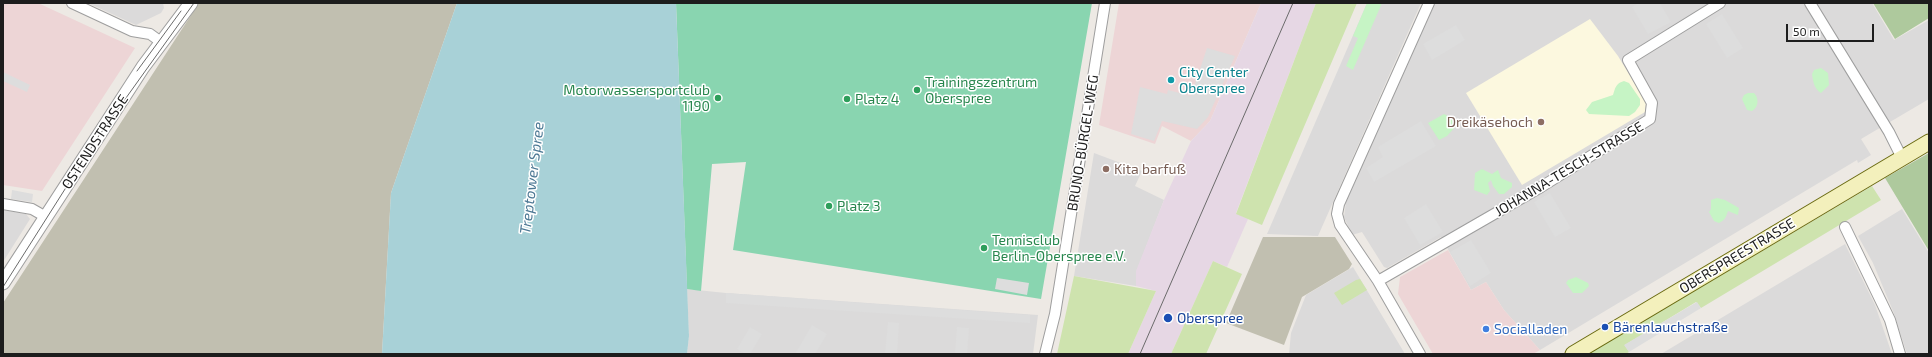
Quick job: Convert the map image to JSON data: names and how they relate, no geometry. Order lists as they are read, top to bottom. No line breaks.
{"streets":{"main road":["OBERSPREESTRASSE"],"street":["OSTENDSTRASSE","BRUNO-BÜRGEL-WEG","JOHANNA-TESCH-STRASSE"]},"water":["Treptower Spree"],"places":["City Center Oberspree","Trainingszentrum Oberspree","Motorwassersportclub 1190","Platz 4","Dreikäsehoch","Kita barfuß","Platz 3","Tennisclub Berlin-Oberspree e.V.","Oberspree","Bärenlauchstraße","Socialladen"],"scale_bar":"50 m"}
